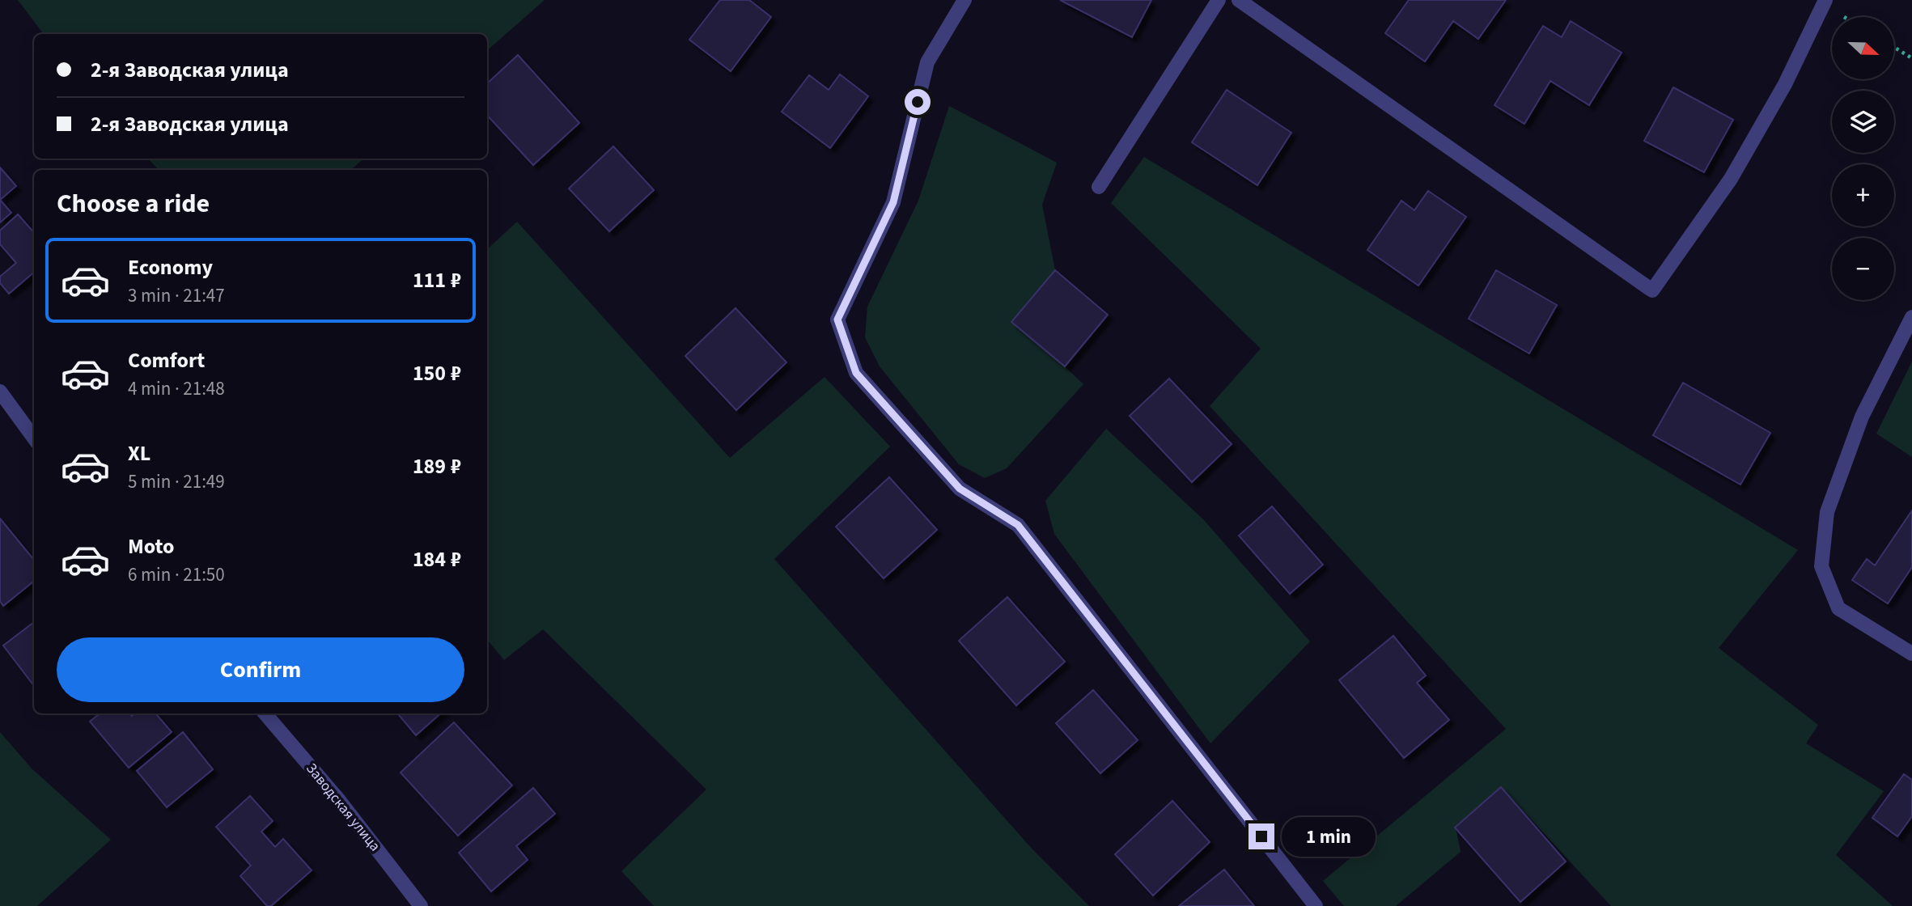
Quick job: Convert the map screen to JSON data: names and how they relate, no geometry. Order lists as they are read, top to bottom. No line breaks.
{"streets":{"street":["Заводская улица"]},"north":"right","page":{"map_buttons":["+","−"],"banner":["2-я Заводская улица","2-я Заводская улица"],"heading":"Choose a ride","list":[{"name":"Economy","note":"3 min · 21:47","value":"111 ₽"},{"name":"Comfort","note":"4 min · 21:48","value":"150 ₽"},{"name":"XL","note":"5 min · 21:49","value":"189 ₽"},{"name":"Moto","note":"6 min · 21:50","value":"184 ₽"}],"buttons":"Confirm","bubble":"1 min"}}
